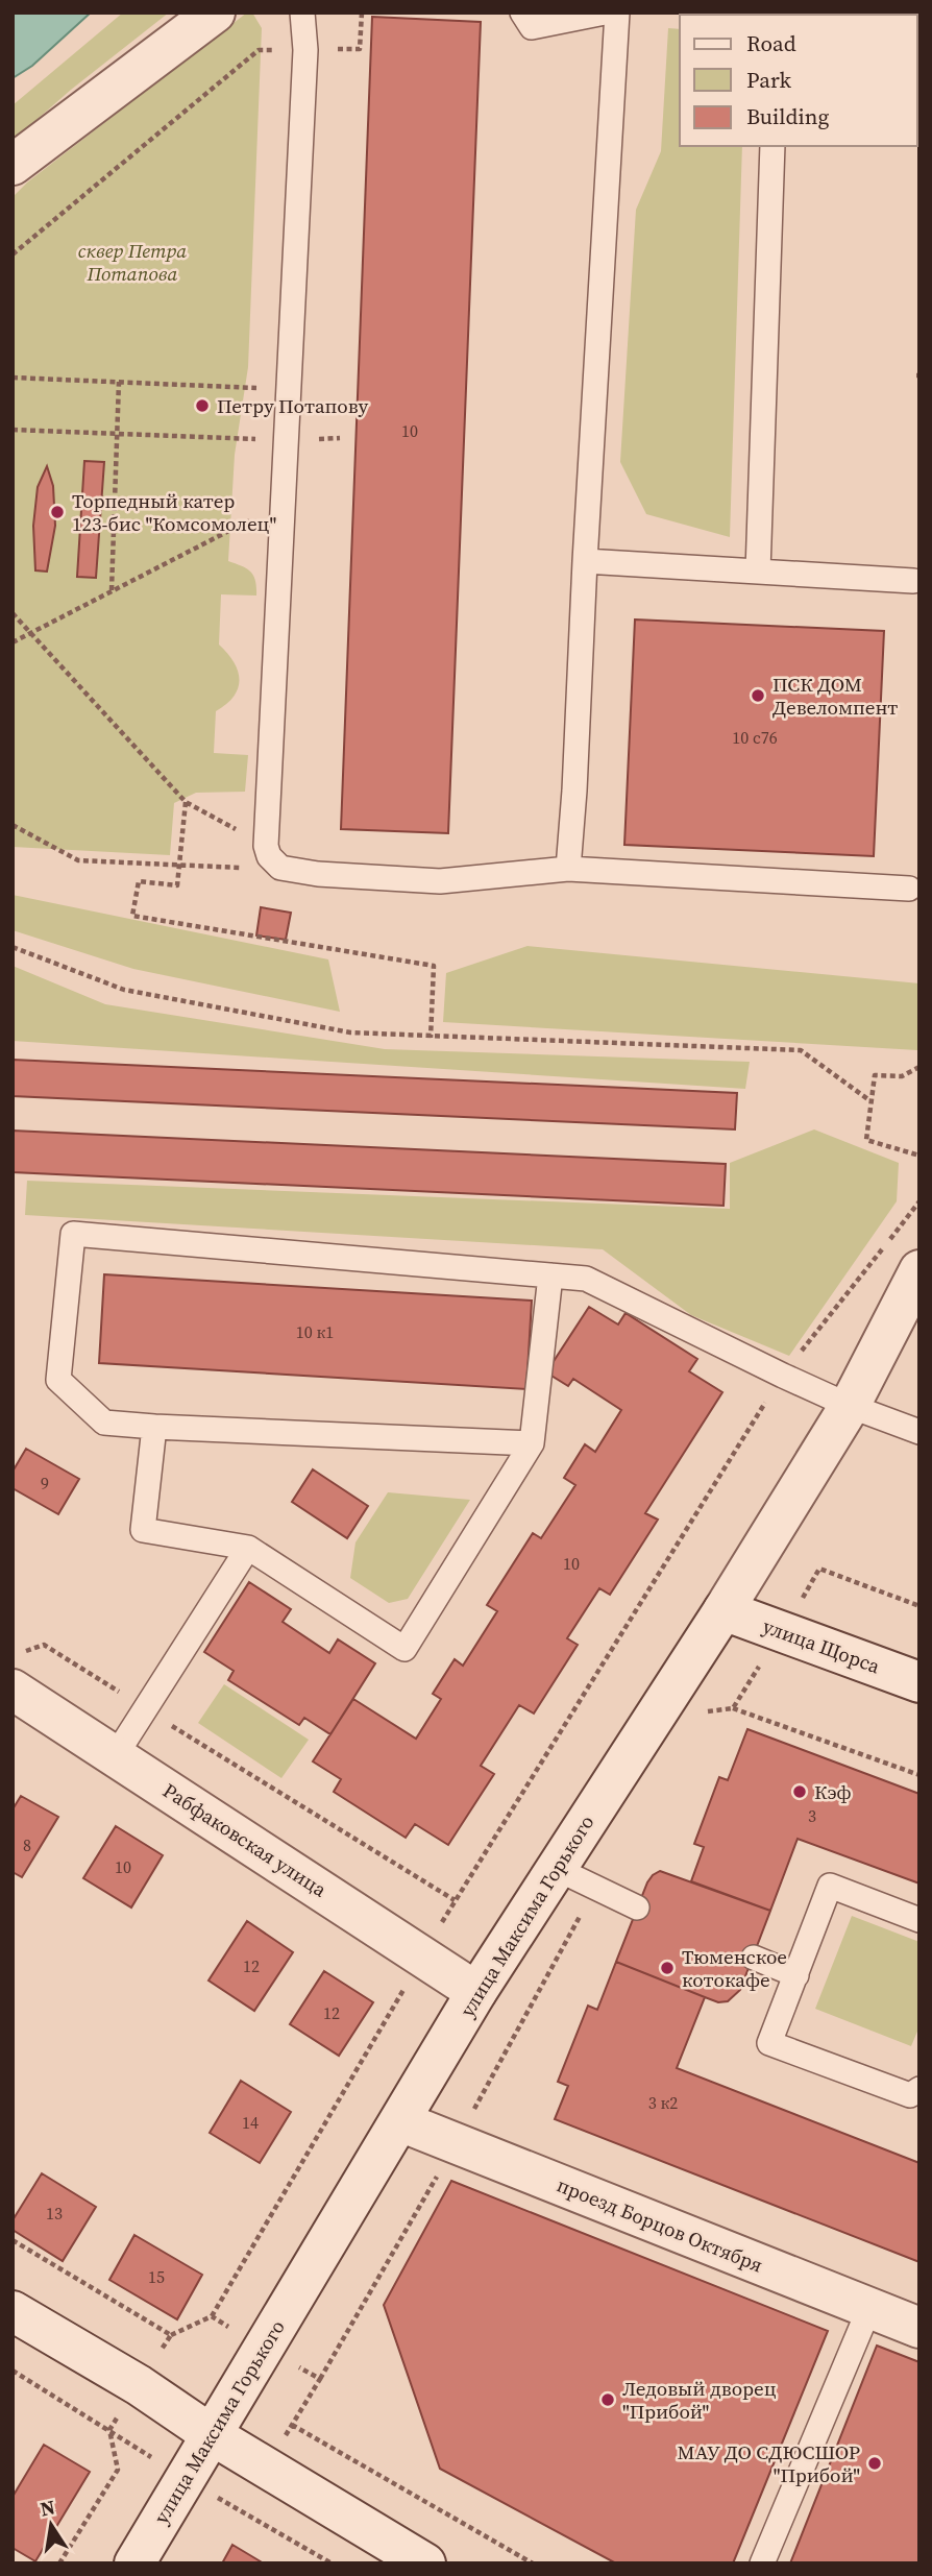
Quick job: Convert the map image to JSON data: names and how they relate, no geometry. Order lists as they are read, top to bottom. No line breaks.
{"streets":{"street":["улица Щорса","Рабфаковская улица","улица Максима Горького","проезд Борцов Октября"]},"crossings":[["улица Щорса","улица Максима Горького"],["Рабфаковская улица","улица Максима Горького"],["улица Максима Горького","проезд Борцов Октября"]],"parks":["сквер Петра Потапова"],"places":["Петру Потапову","Торпедный катер 123-бис \"Комсомолец\"","ПСК ДОМ Девеломпент","Кэф","Тюменское котокафе","Ледовый дворец \"Прибой\"","МАУ ДО СДЮСШОР \"Прибой\""],"house_numbers":["10","10 с76","10 к1","9","10","3","8","10","12","12","3 к2","14","13","15"],"legend":["Road","Park","Building"],"north":"top"}
